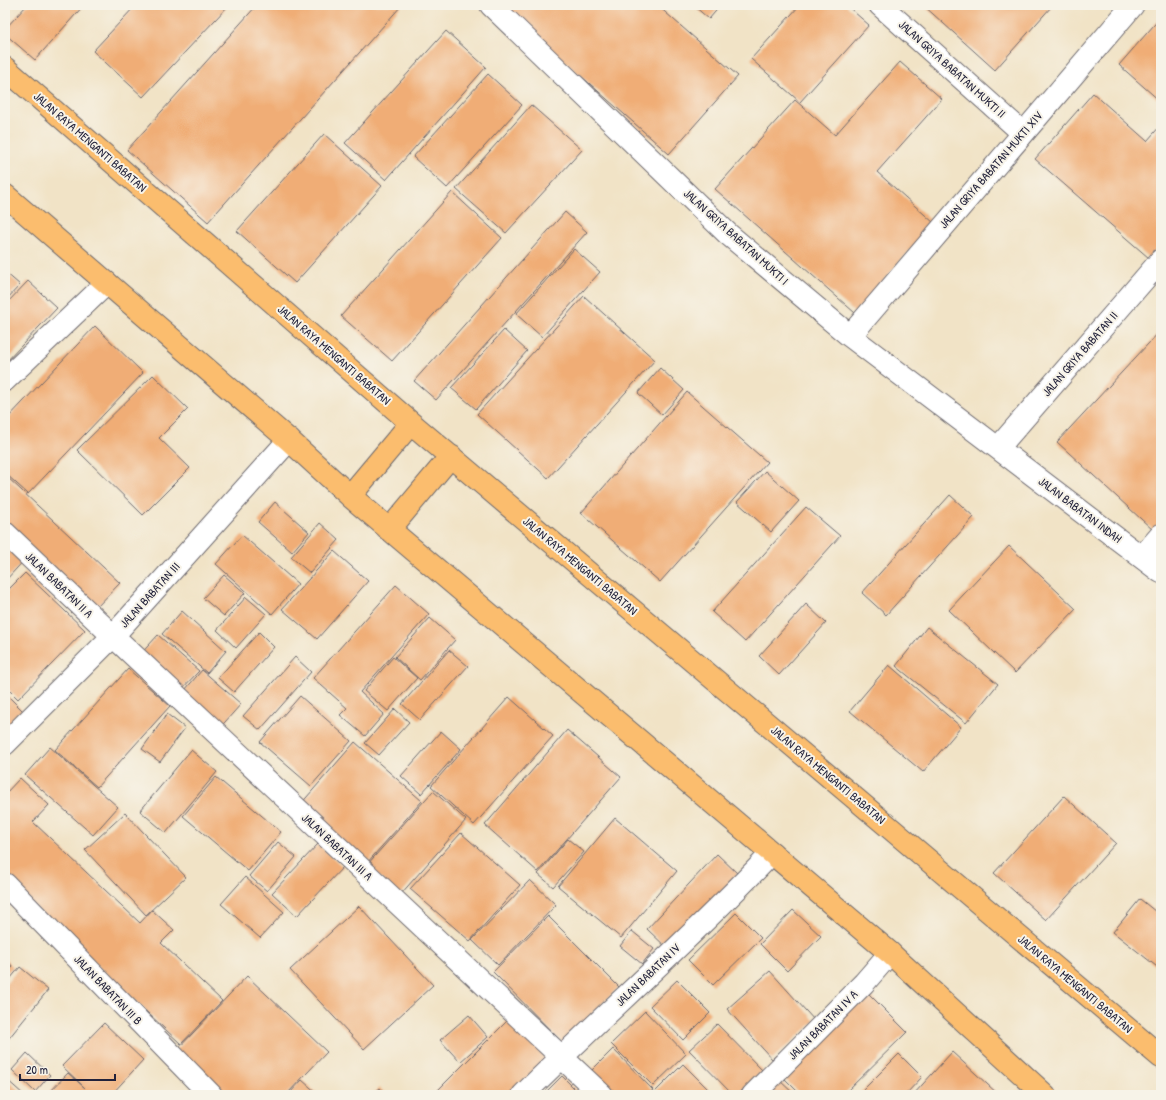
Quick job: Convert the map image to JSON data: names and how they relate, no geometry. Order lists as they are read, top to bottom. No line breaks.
{"streets":{"main road":["JALAN RAYA MENGANTI BABATAN"],"street":["JALAN GRIYA BABATAN MUKTI II","JALAN GRIYA BABATAN MUKTI XIV","JALAN GRIYA BABATAN MUKTI I","JALAN GRIYA BABATAN II","JALAN BABATAN INDAH","JALAN BABATAN II A","JALAN BABATAN III","JALAN BABATAN III A","JALAN BABATAN IV","JALAN BABATAN III B","JALAN BABATAN IV A"]},"crossings":[["JALAN GRIYA BABATAN MUKTI II","JALAN GRIYA BABATAN MUKTI XIV"],["JALAN GRIYA BABATAN MUKTI XIV","JALAN GRIYA BABATAN MUKTI I"],["JALAN GRIYA BABATAN MUKTI I","JALAN GRIYA BABATAN II"],["JALAN GRIYA BABATAN MUKTI I","JALAN BABATAN INDAH"],["JALAN GRIYA BABATAN II","JALAN BABATAN INDAH"],["JALAN BABATAN II A","JALAN BABATAN III"],["JALAN BABATAN II A","JALAN BABATAN III A"],["JALAN BABATAN III","JALAN BABATAN III A"],["JALAN BABATAN III A","JALAN BABATAN IV"]],"scale_bar":"20 m"}
